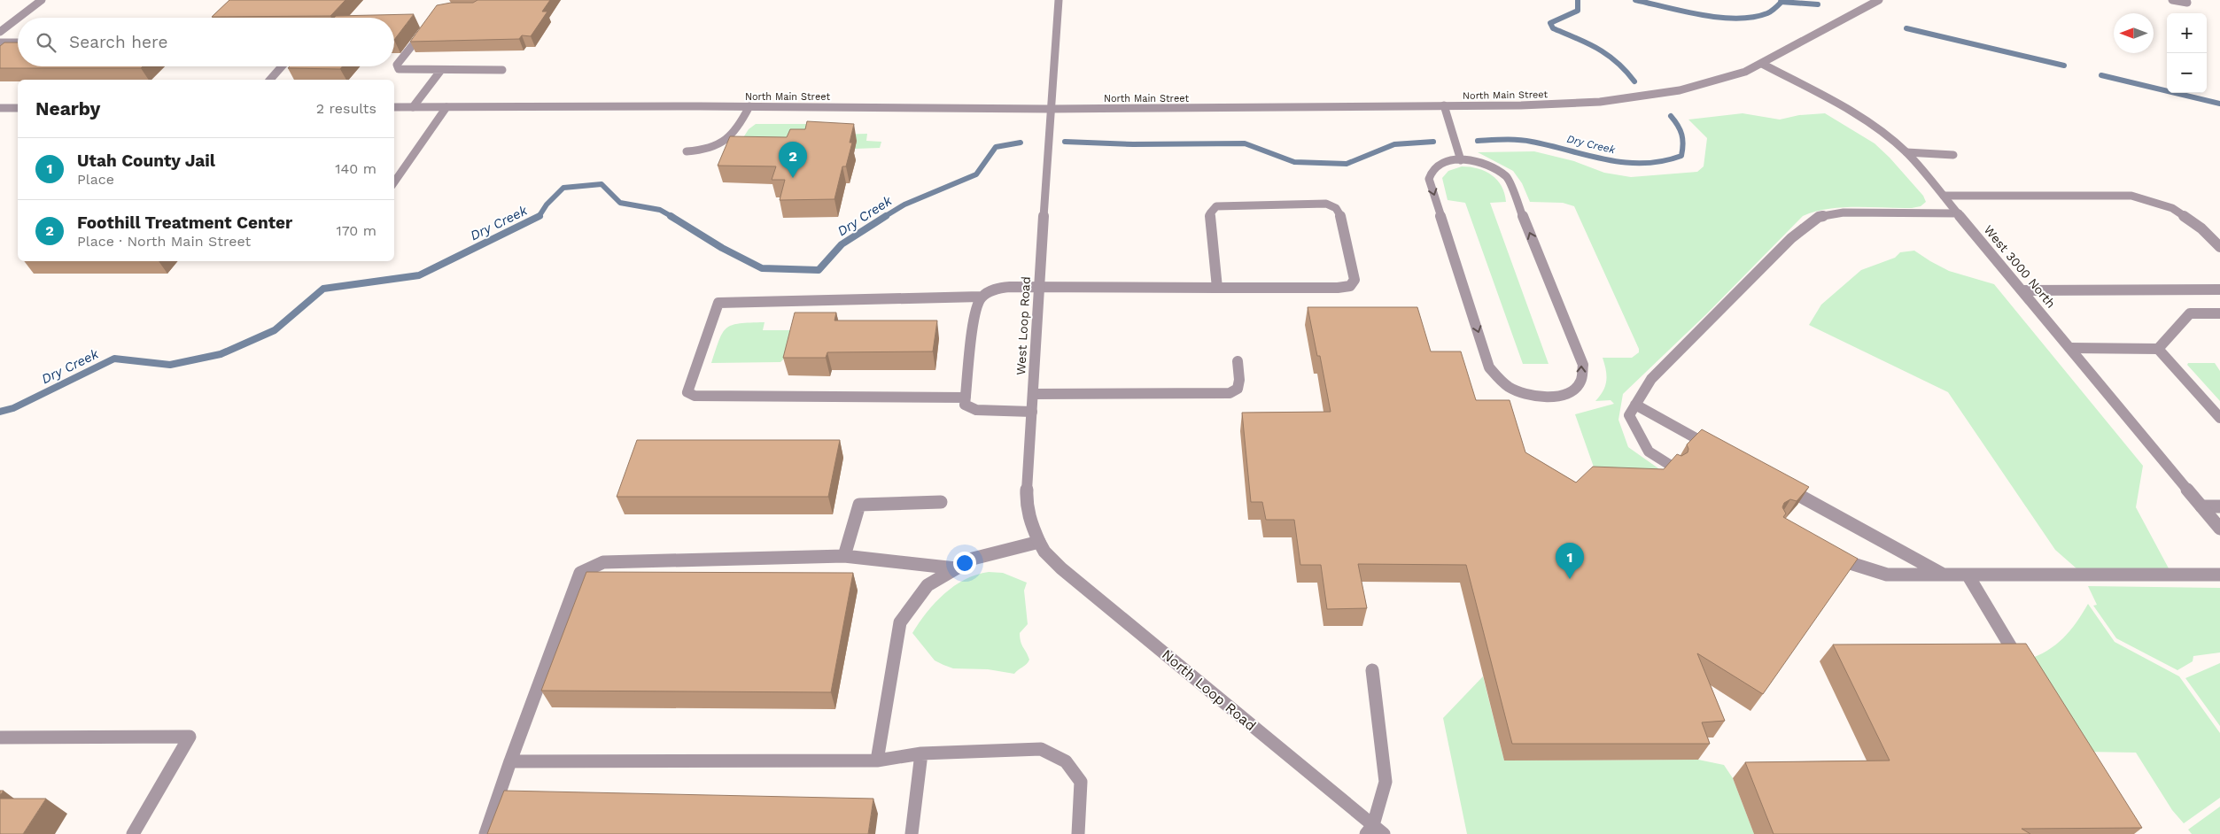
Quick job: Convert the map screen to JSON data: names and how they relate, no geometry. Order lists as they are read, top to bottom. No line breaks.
{"streets":{"street":["North Main Street","West 3000 North","West Loop Road","North Loop Road"]},"crossings":[["North Main Street","West 3000 North"],["North Main Street","West Loop Road"],["West Loop Road","North Loop Road"]],"water":["Dry Creek"],"north":"left","page":{"map_buttons":["+","−"],"search":"Search here","heading":["Nearby","2 results"],"list":[{"mark":"1","name":"Utah County Jail","note":"Place","value":"140 m"},{"mark":"2","name":"Foothill Treatment Center","note":"Place · North Main Street","value":"170 m"}],"pins":["2","1"]}}
